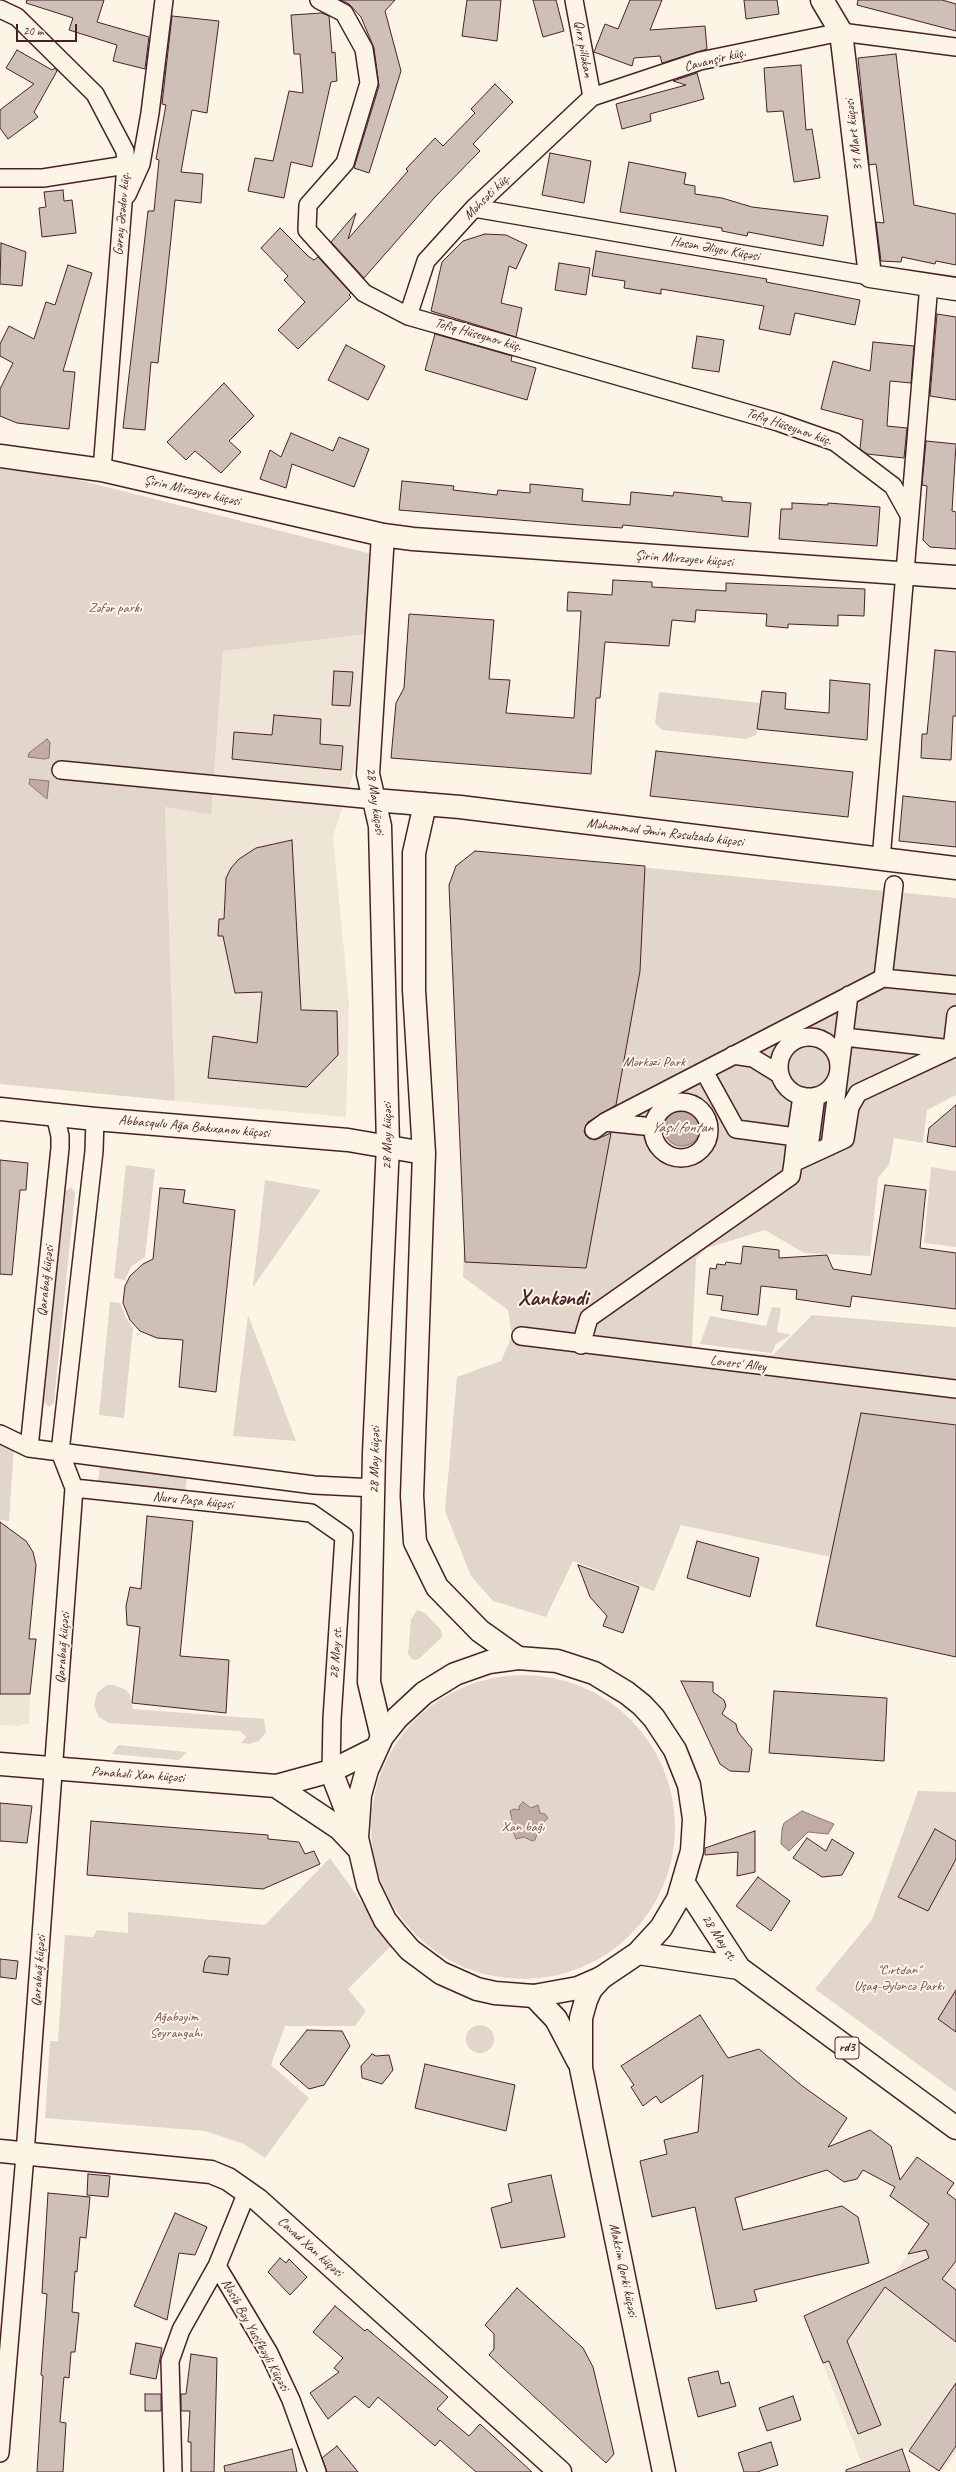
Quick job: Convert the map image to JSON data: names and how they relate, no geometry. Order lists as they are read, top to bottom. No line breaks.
{"streets":{"main road":["31 Mart küçəsi","Həsən Əliyev Küçəsi","Şirin Mirzəyev küçəsi","28 May küçəsi","Məhəmməd Əmin Rəsulzadə küçəsi","Abbasqulu Ağa Bakıxanov küçəsi","28 May st.","Pənahəli Xan küçəsi","rd3","Cavad Xan küçəsi","Maksim Qorki küçəsi"],"street":["Qırx pilləkan","Cavanşir küç.","Məhsəti küç.","Gəray Əsədov küç.","Tofiq Hüseynov küç.","Qarabağ küçəsi","Lovers' Alley","Nuru Paşa küçəsi","Nəsib Bəy Yusifbəyli Küçəsi"]},"crossings":[["Qırx pilləkan","Cavanşir küç."],["Qırx pilləkan","Məhsəti küç."],["Cavanşir küç.","31 Mart küçəsi"],["Cavanşir küç.","Məhsəti küç."],["31 Mart küçəsi","Həsən Əliyev Küçəsi"],["Məhsəti küç.","Həsən Əliyev Küçəsi"],["Məhsəti küç.","Tofiq Hüseynov küç."],["Gəray Əsədov küç.","Şirin Mirzəyev küçəsi"],["Şirin Mirzəyev küçəsi","28 May küçəsi"],["28 May küçəsi","Məhəmməd Əmin Rəsulzadə küçəsi"],["28 May küçəsi","Abbasqulu Ağa Bakıxanov küçəsi"],["Abbasqulu Ağa Bakıxanov küçəsi","Qarabağ küçəsi"],["Qarabağ küçəsi","Nuru Paşa küçəsi"],["Qarabağ küçəsi","Pənahəli Xan küçəsi"],["Qarabağ küçəsi","Cavad Xan küçəsi"],["Nuru Paşa küçəsi","28 May st."],["28 May st.","rd3"],["Cavad Xan küçəsi","Nəsib Bəy Yusifbəyli Küçəsi"]],"districts":["Xankəndi"],"water":["Yaşıl fontan"],"parks":["Zəfər parkı","Mərkəzi Park","Xan bağı","\"Cırtdan\" Uşaq-Əyləncə Parkı","Ağabəyim Seyrangahı"],"scale_bar":"20 m"}
